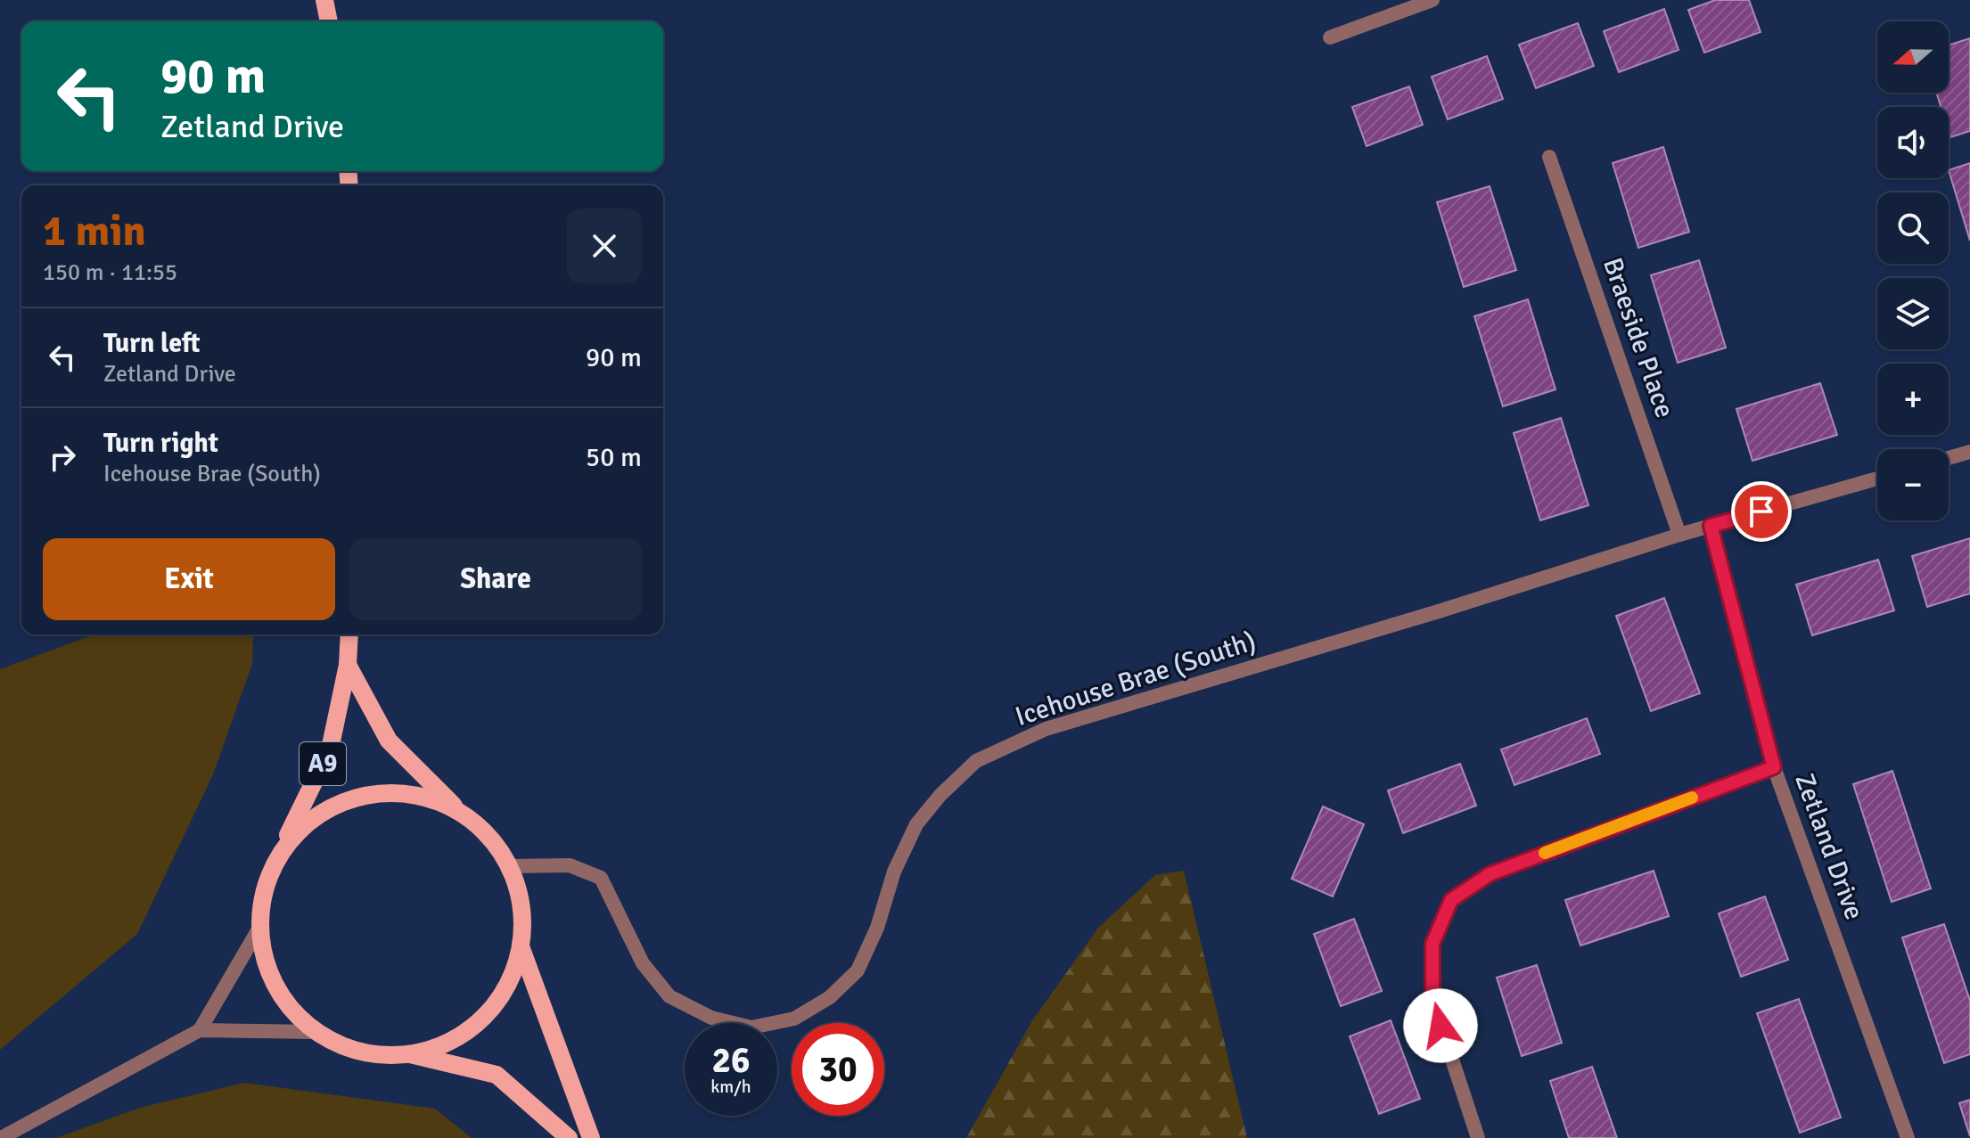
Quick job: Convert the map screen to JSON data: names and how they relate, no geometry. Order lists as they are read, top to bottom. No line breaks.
{"streets":{"main road":["A9"],"street":["Braeside Place","Icehouse Brae (South)","Zetland Drive"]},"crossings":[["Braeside Place","Icehouse Brae (South)"],["Icehouse Brae (South)","Zetland Drive"]],"north":"left","page":{"map_buttons":["+","−"],"turn":["90 m","Zetland Drive"],"heading":["1 min","150 m · 11:55"],"list":[{"name":"Turn left","note":"Zetland Drive","value":"90 m"},{"name":"Turn right","note":"Icehouse Brae (South)","value":"50 m"}],"buttons":["Exit","Share"],"speed":"26 km/h","limit":"30"}}
